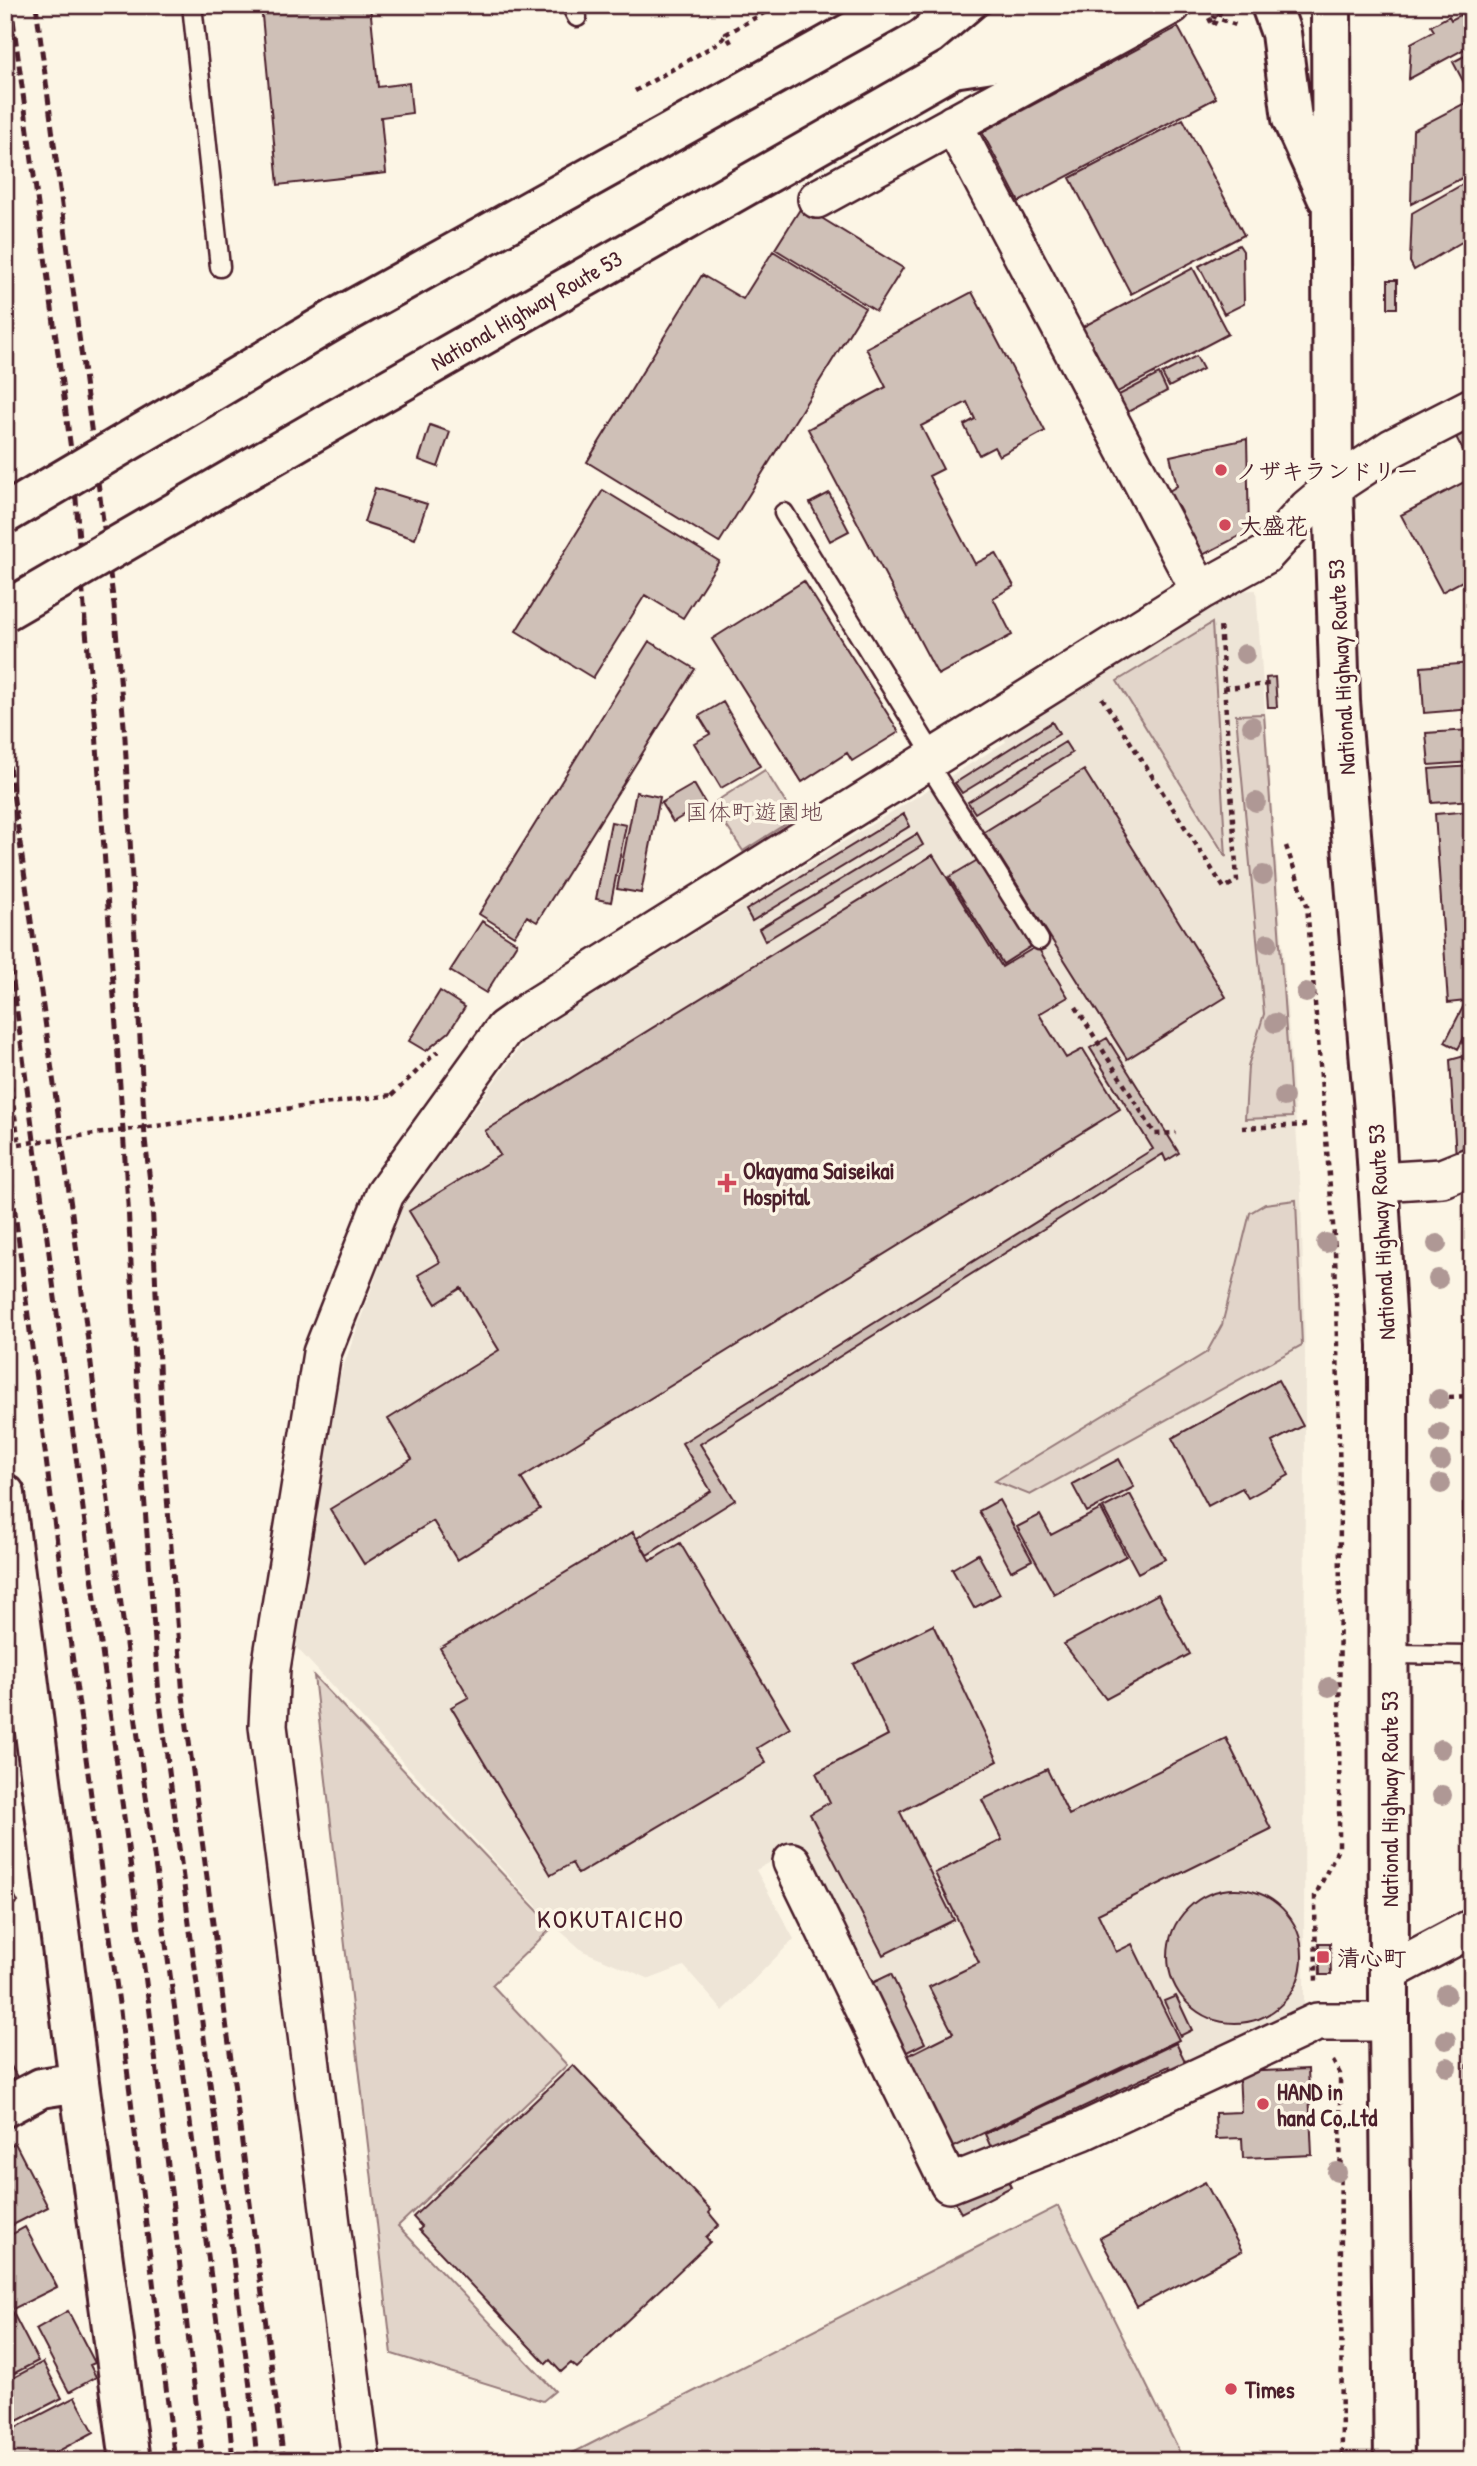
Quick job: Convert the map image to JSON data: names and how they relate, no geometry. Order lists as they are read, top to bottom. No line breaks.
{"streets":{"main road":["National Highway Route 53"]},"districts":["KOKUTAICHO"],"parks":["国体町遊園地"],"places":{"other":["ノザキランドリー","大盛花","HAND in hand Co,.Ltd","Times"],"health":["Okayama Saiseikai Hospital"],"transit":["清心町"]}}
